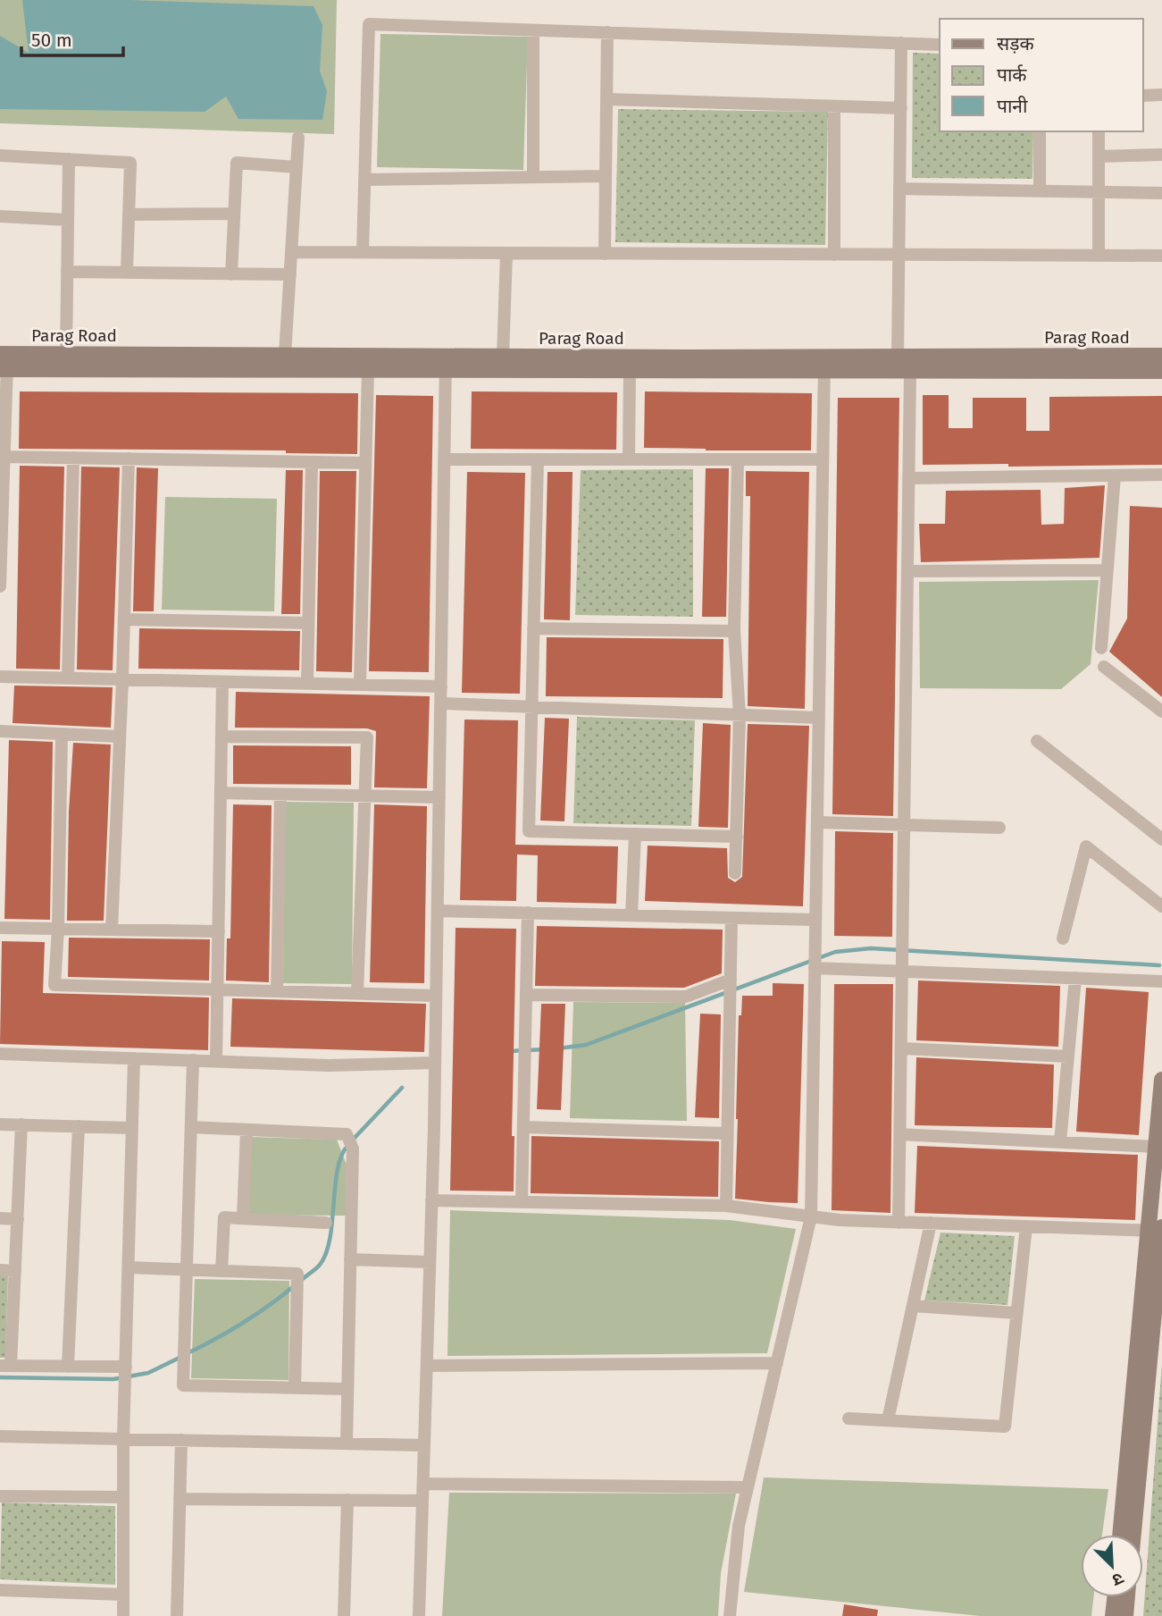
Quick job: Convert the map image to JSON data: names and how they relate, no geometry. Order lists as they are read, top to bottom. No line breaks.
{"streets":{"street":["Parag Road"]},"legend":["सड़क","पार्क","पानी"],"scale_bar":"50 m","north":"bottom right"}
